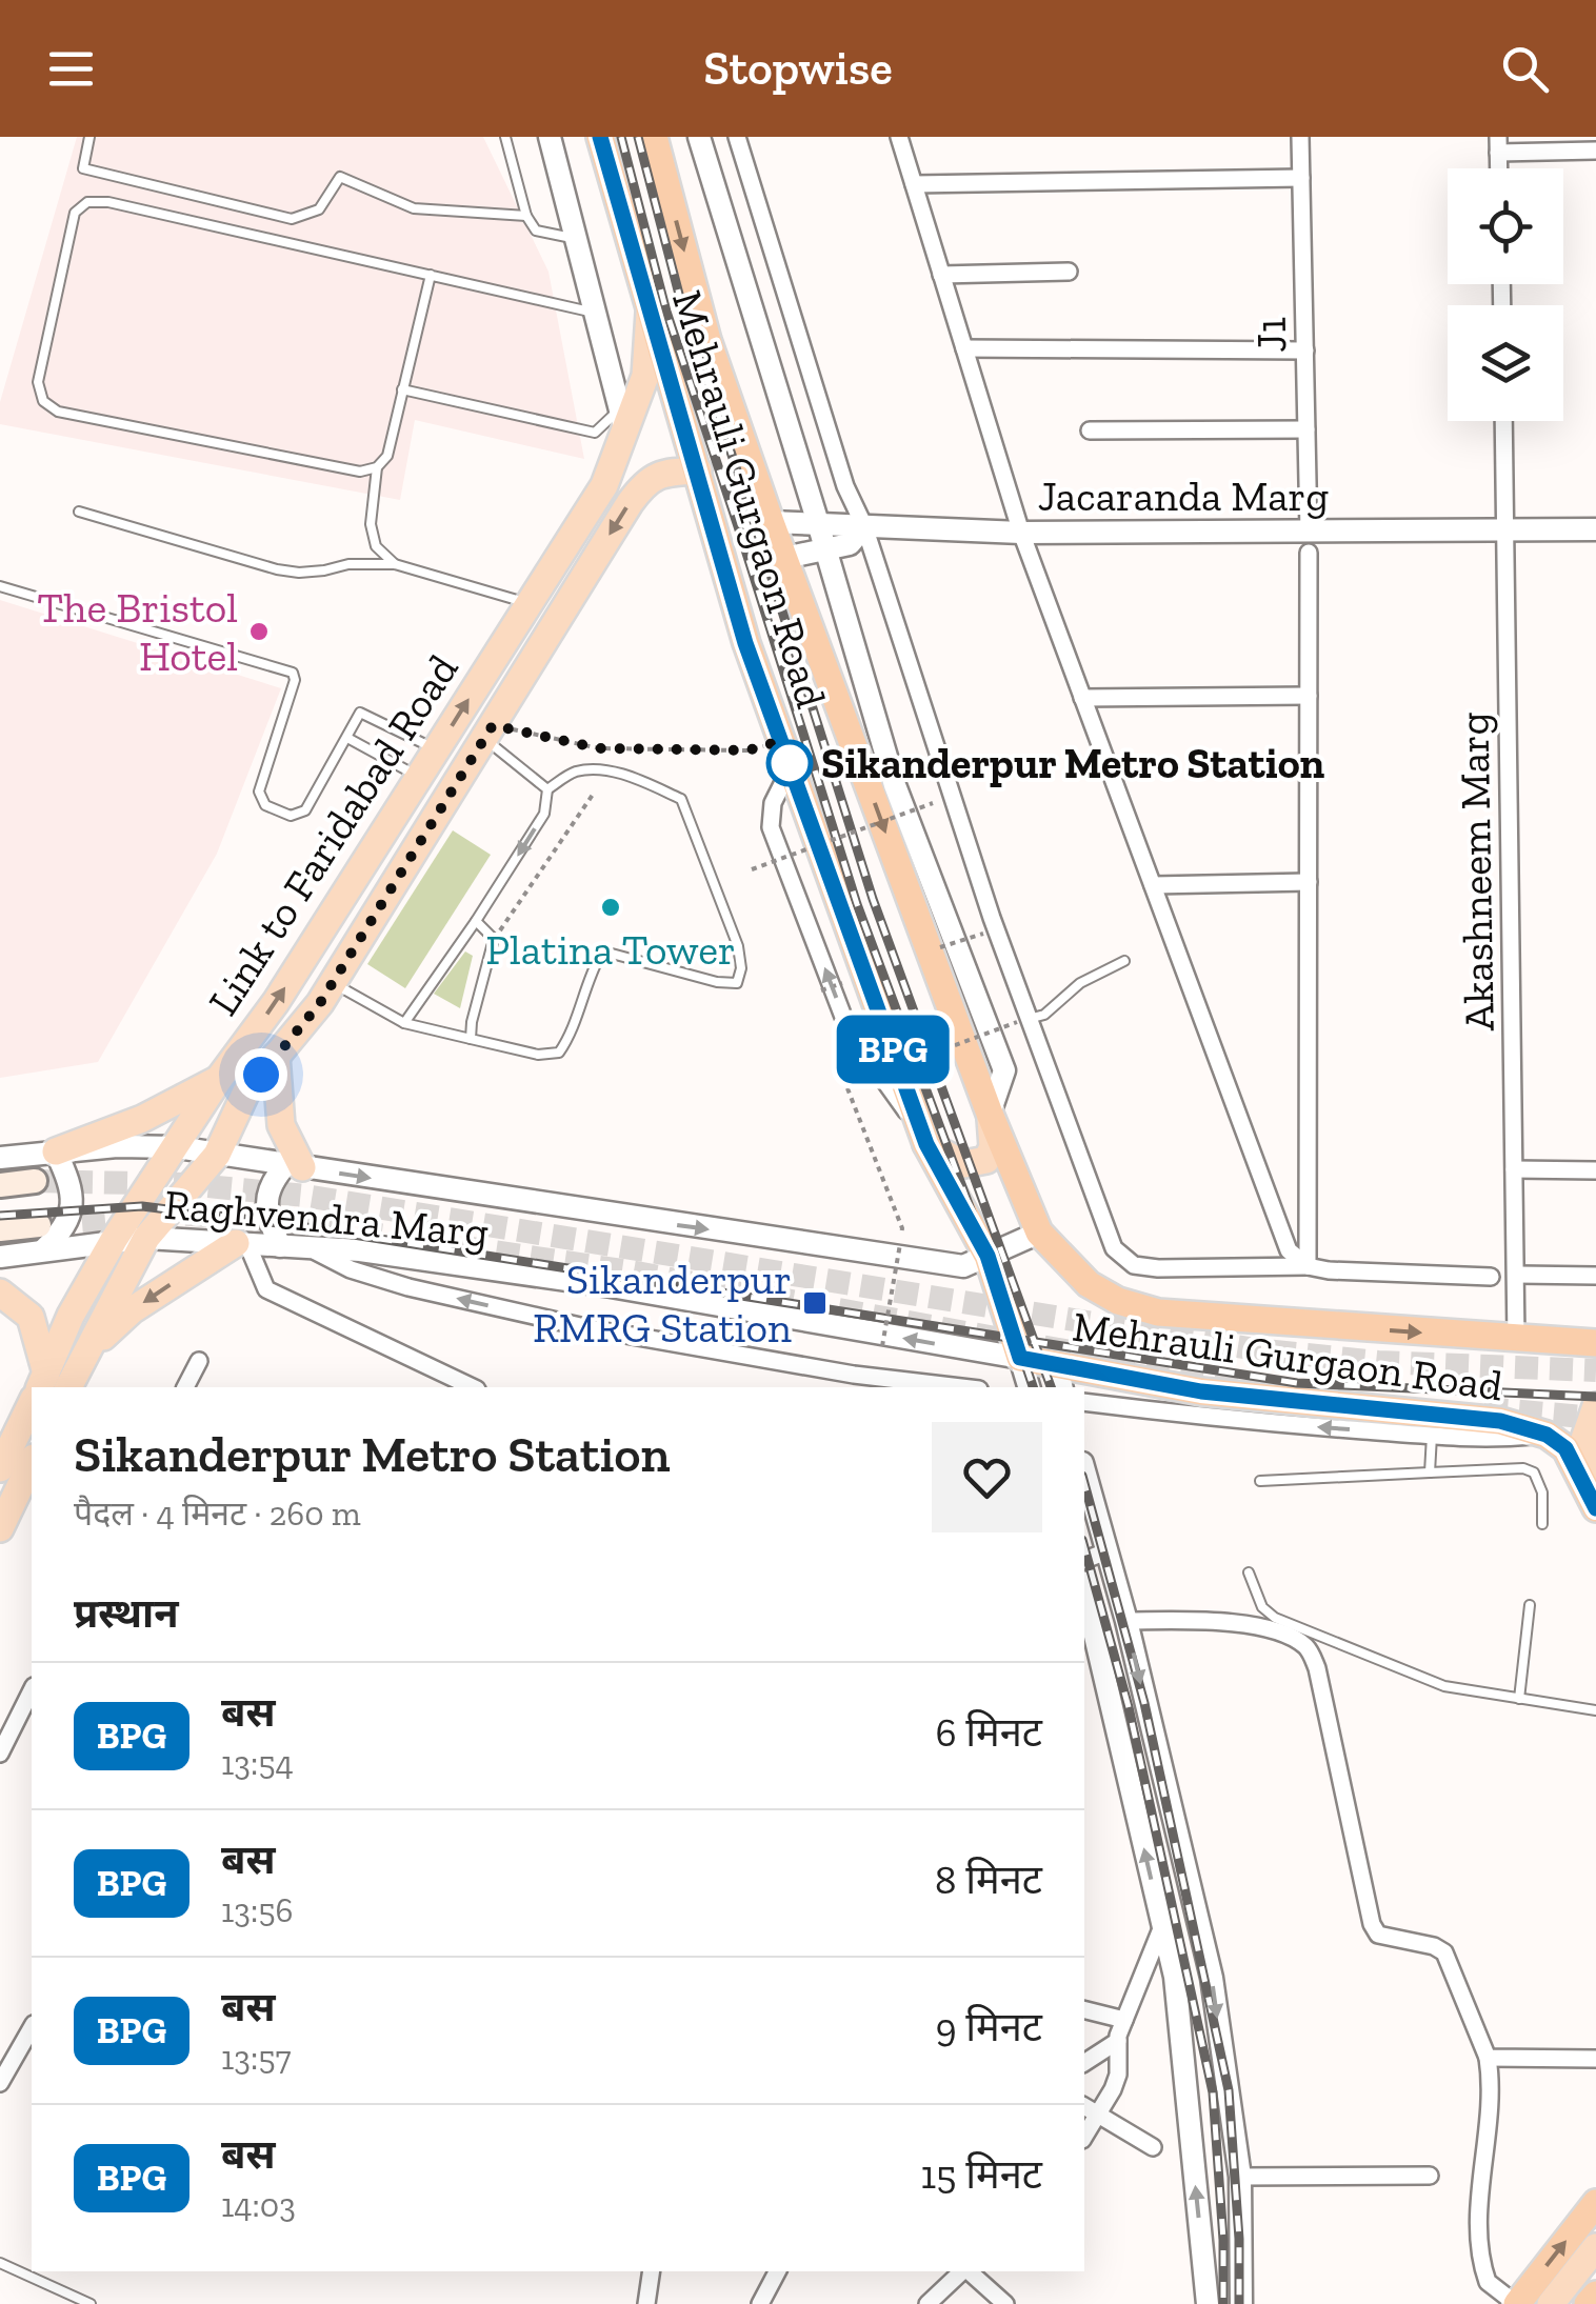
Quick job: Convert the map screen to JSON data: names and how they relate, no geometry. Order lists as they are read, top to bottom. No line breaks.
{"streets":{"highway":["Mehrauli Gurgaon Road"],"main road":["Link to Faridabad Road"],"street":["J1","Jacaranda Marg","Akashneem Marg","Raghvendra Marg"]},"crossings":[["J1","Jacaranda Marg"],["Jacaranda Marg","Mehrauli Gurgaon Road"],["Jacaranda Marg","Akashneem Marg"],["Mehrauli Gurgaon Road","Link to Faridabad Road"],["Mehrauli Gurgaon Road","Akashneem Marg"],["Mehrauli Gurgaon Road","Raghvendra Marg"],["Link to Faridabad Road","Raghvendra Marg"]],"places":{"other":["The Bristol Hotel","Sikanderpur Metro Station","Platina Tower"],"transit":["Sikanderpur RMRG Station"]},"lines":["bus line BPG"],"page":{"header":"Stopwise","on_map":"BPG","heading":[["Sikanderpur Metro Station","पैदल · 4 मिनट · 260 m"],"प्रस्थान"],"list":[{"mark":"BPG","name":"बस","note":"13:54","value":"6 मिनट"},{"mark":"BPG","name":"बस","note":"13:56","value":"8 मिनट"},{"mark":"BPG","name":"बस","note":"13:57","value":"9 मिनट"},{"mark":"BPG","name":"बस","note":"14:03","value":"15 मिनट"}]}}
